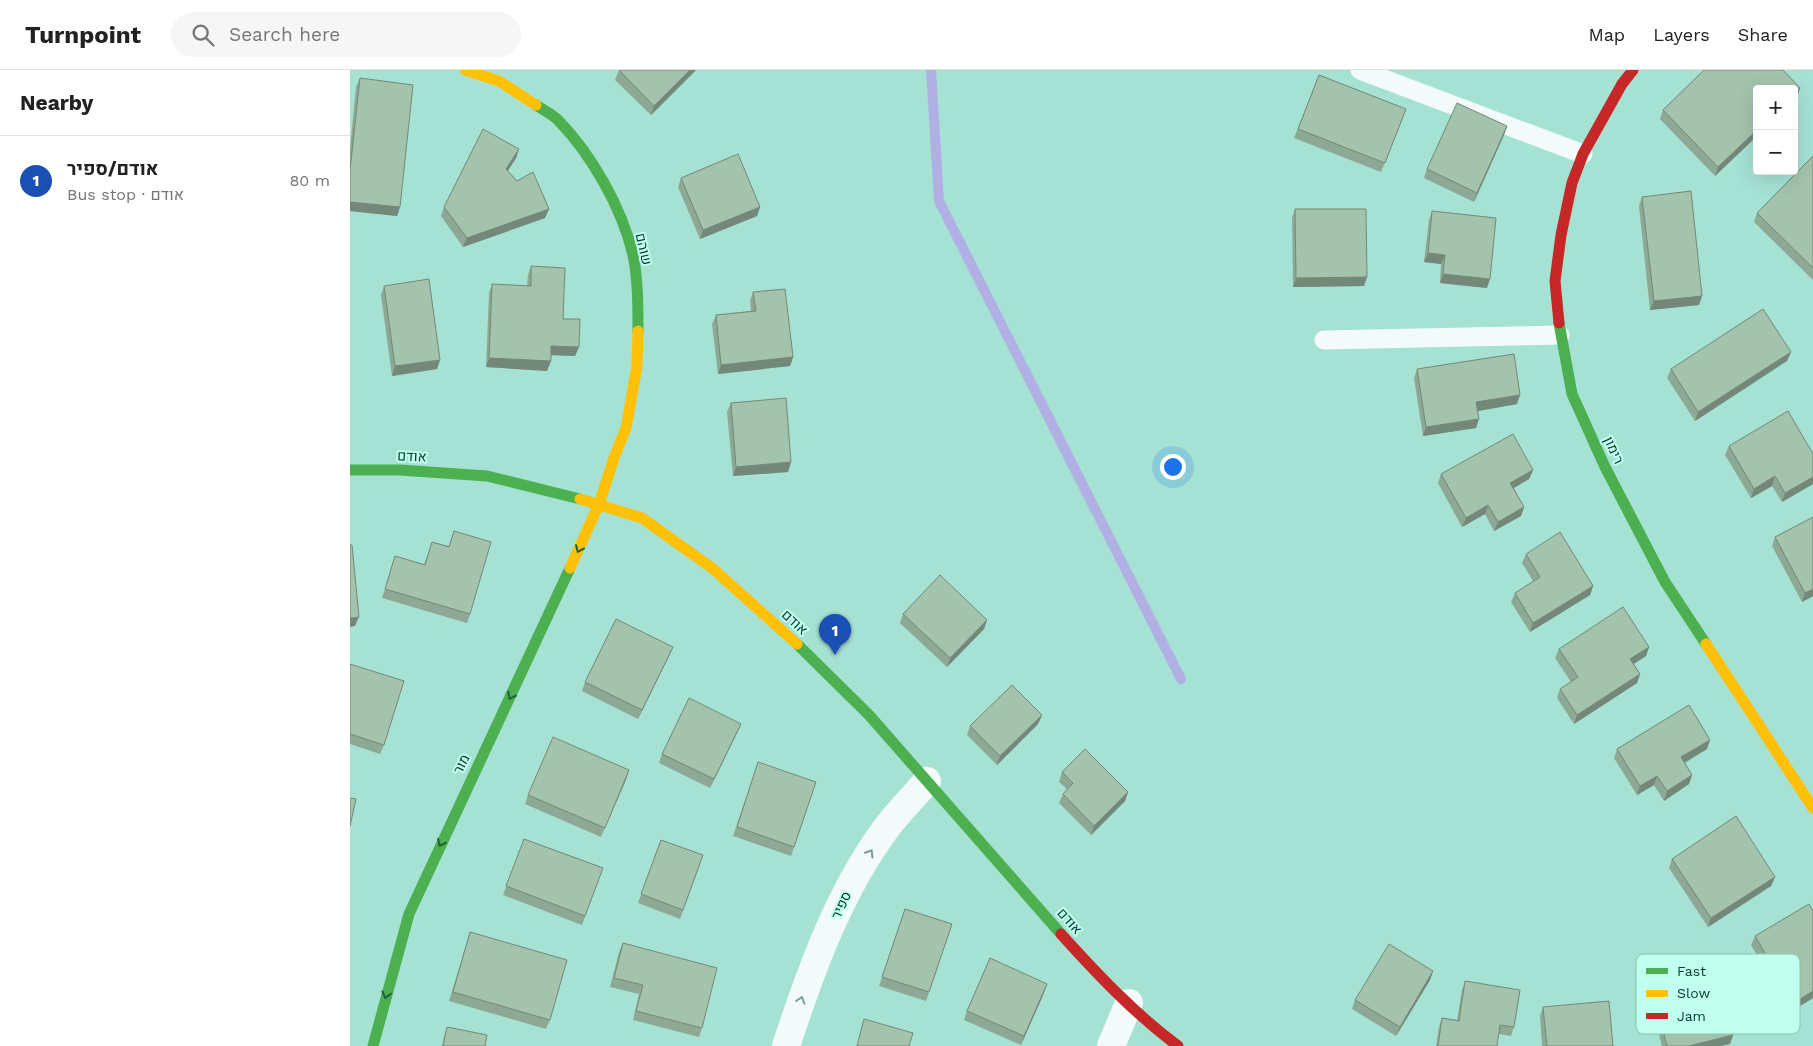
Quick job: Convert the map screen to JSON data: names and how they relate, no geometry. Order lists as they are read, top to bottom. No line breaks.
{"streets":{"street":["שוהם","רימון","אודם","מור","ספיר"]},"crossings":[["שוהם","אודם"],["שוהם","מור"],["אודם","מור"],["אודם","ספיר"]],"one_way":["מור","ספיר"],"legend":["Fast","Slow","Jam"],"page":{"header":"Turnpoint","search":"Search here","nav":["Map","Layers","Share"],"heading":"Nearby","map_buttons":["+","−"],"list":[{"mark":"1","name":"אודם/ספיר","note":"Bus stop · אודם","value":"80 m"}],"pins":"1"}}
